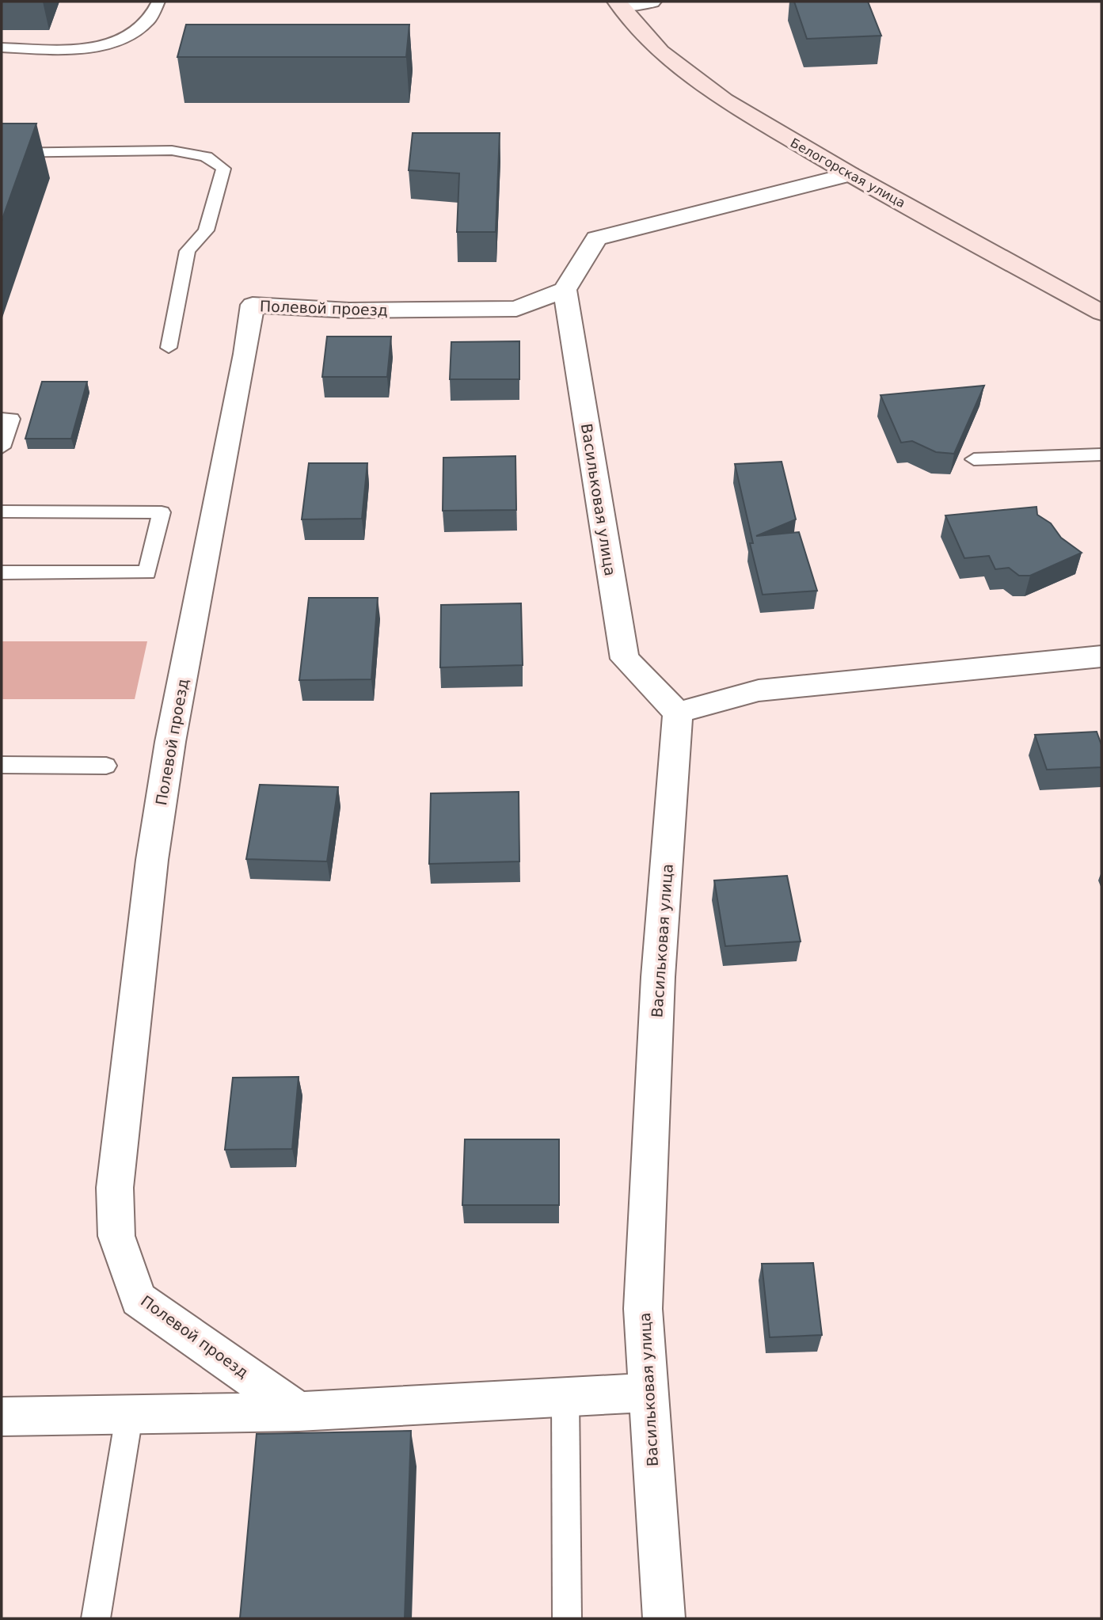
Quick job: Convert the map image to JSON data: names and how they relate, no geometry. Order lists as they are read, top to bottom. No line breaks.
{"streets":{"street":["Белогорская улица","Полевой проезд","Васильковая улица"]},"crossings":[["Полевой проезд","Васильковая улица"]]}
